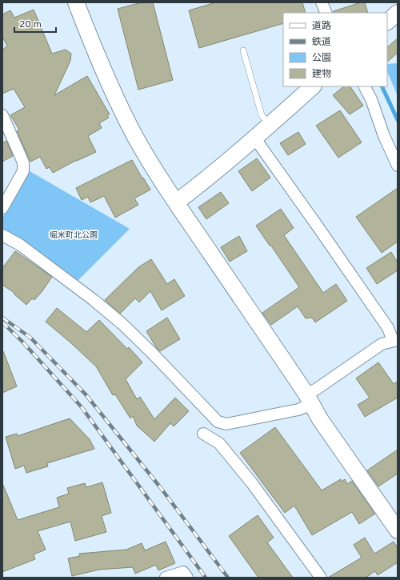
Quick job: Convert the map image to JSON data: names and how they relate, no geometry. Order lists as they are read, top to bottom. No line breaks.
{"parks":["堀米町北公園"],"legend":["道路","鉄道","公園","建物"],"scale_bar":"20 m"}
